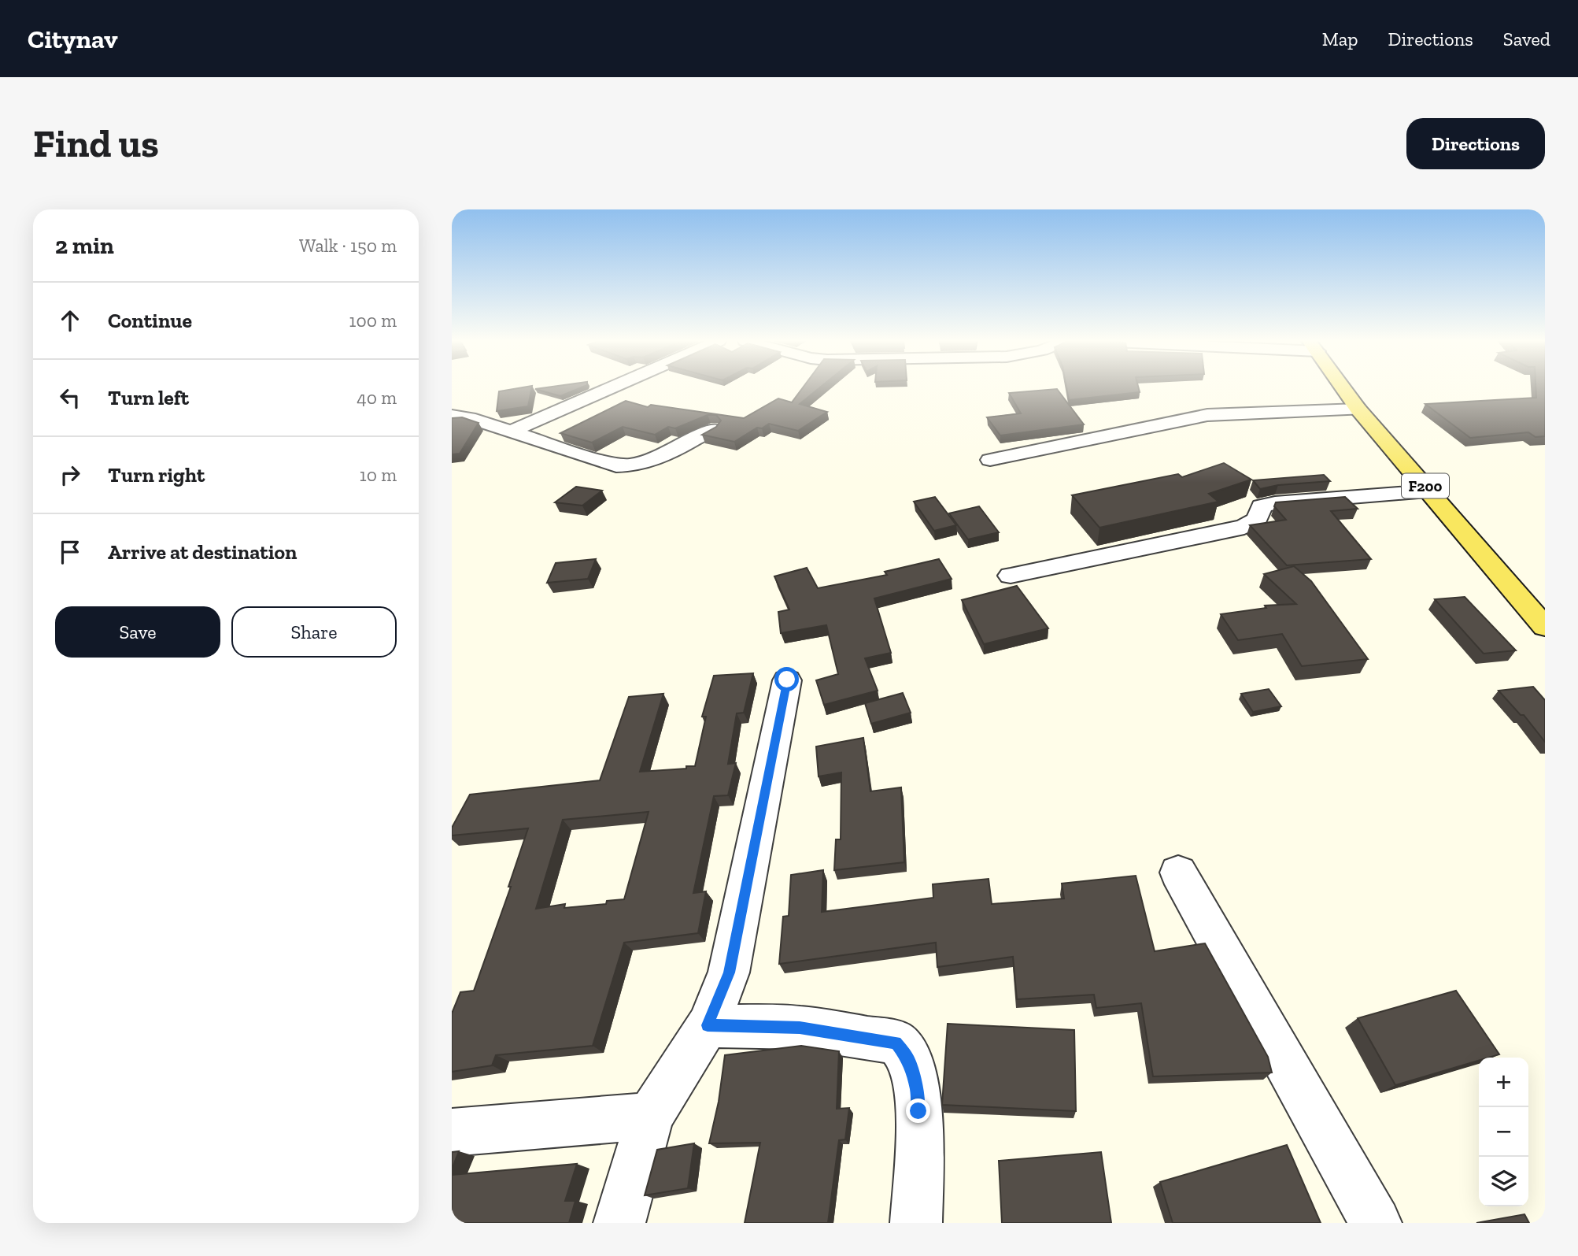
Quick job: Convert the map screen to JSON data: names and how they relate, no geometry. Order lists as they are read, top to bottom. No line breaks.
{"streets":{"main road":["F200"]},"page":{"header":"Citynav","nav":["Map","Directions","Saved"],"buttons":["Directions",["Save","Share"]],"title":"Find us","heading":["2 min","Walk · 150 m"],"list":[["Continue","100 m"],["Turn left","40 m"],["Turn right","10 m"],"Arrive at destination"],"map_buttons":["+","−"]}}
